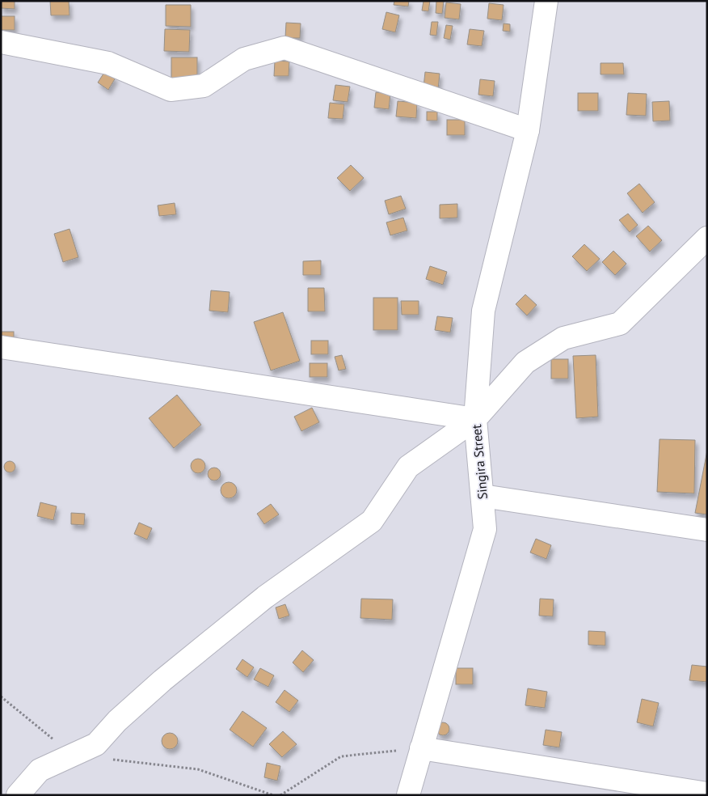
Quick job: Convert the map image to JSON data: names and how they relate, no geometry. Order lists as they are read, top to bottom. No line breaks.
{"streets":{"street":["Singira Street"]}}
